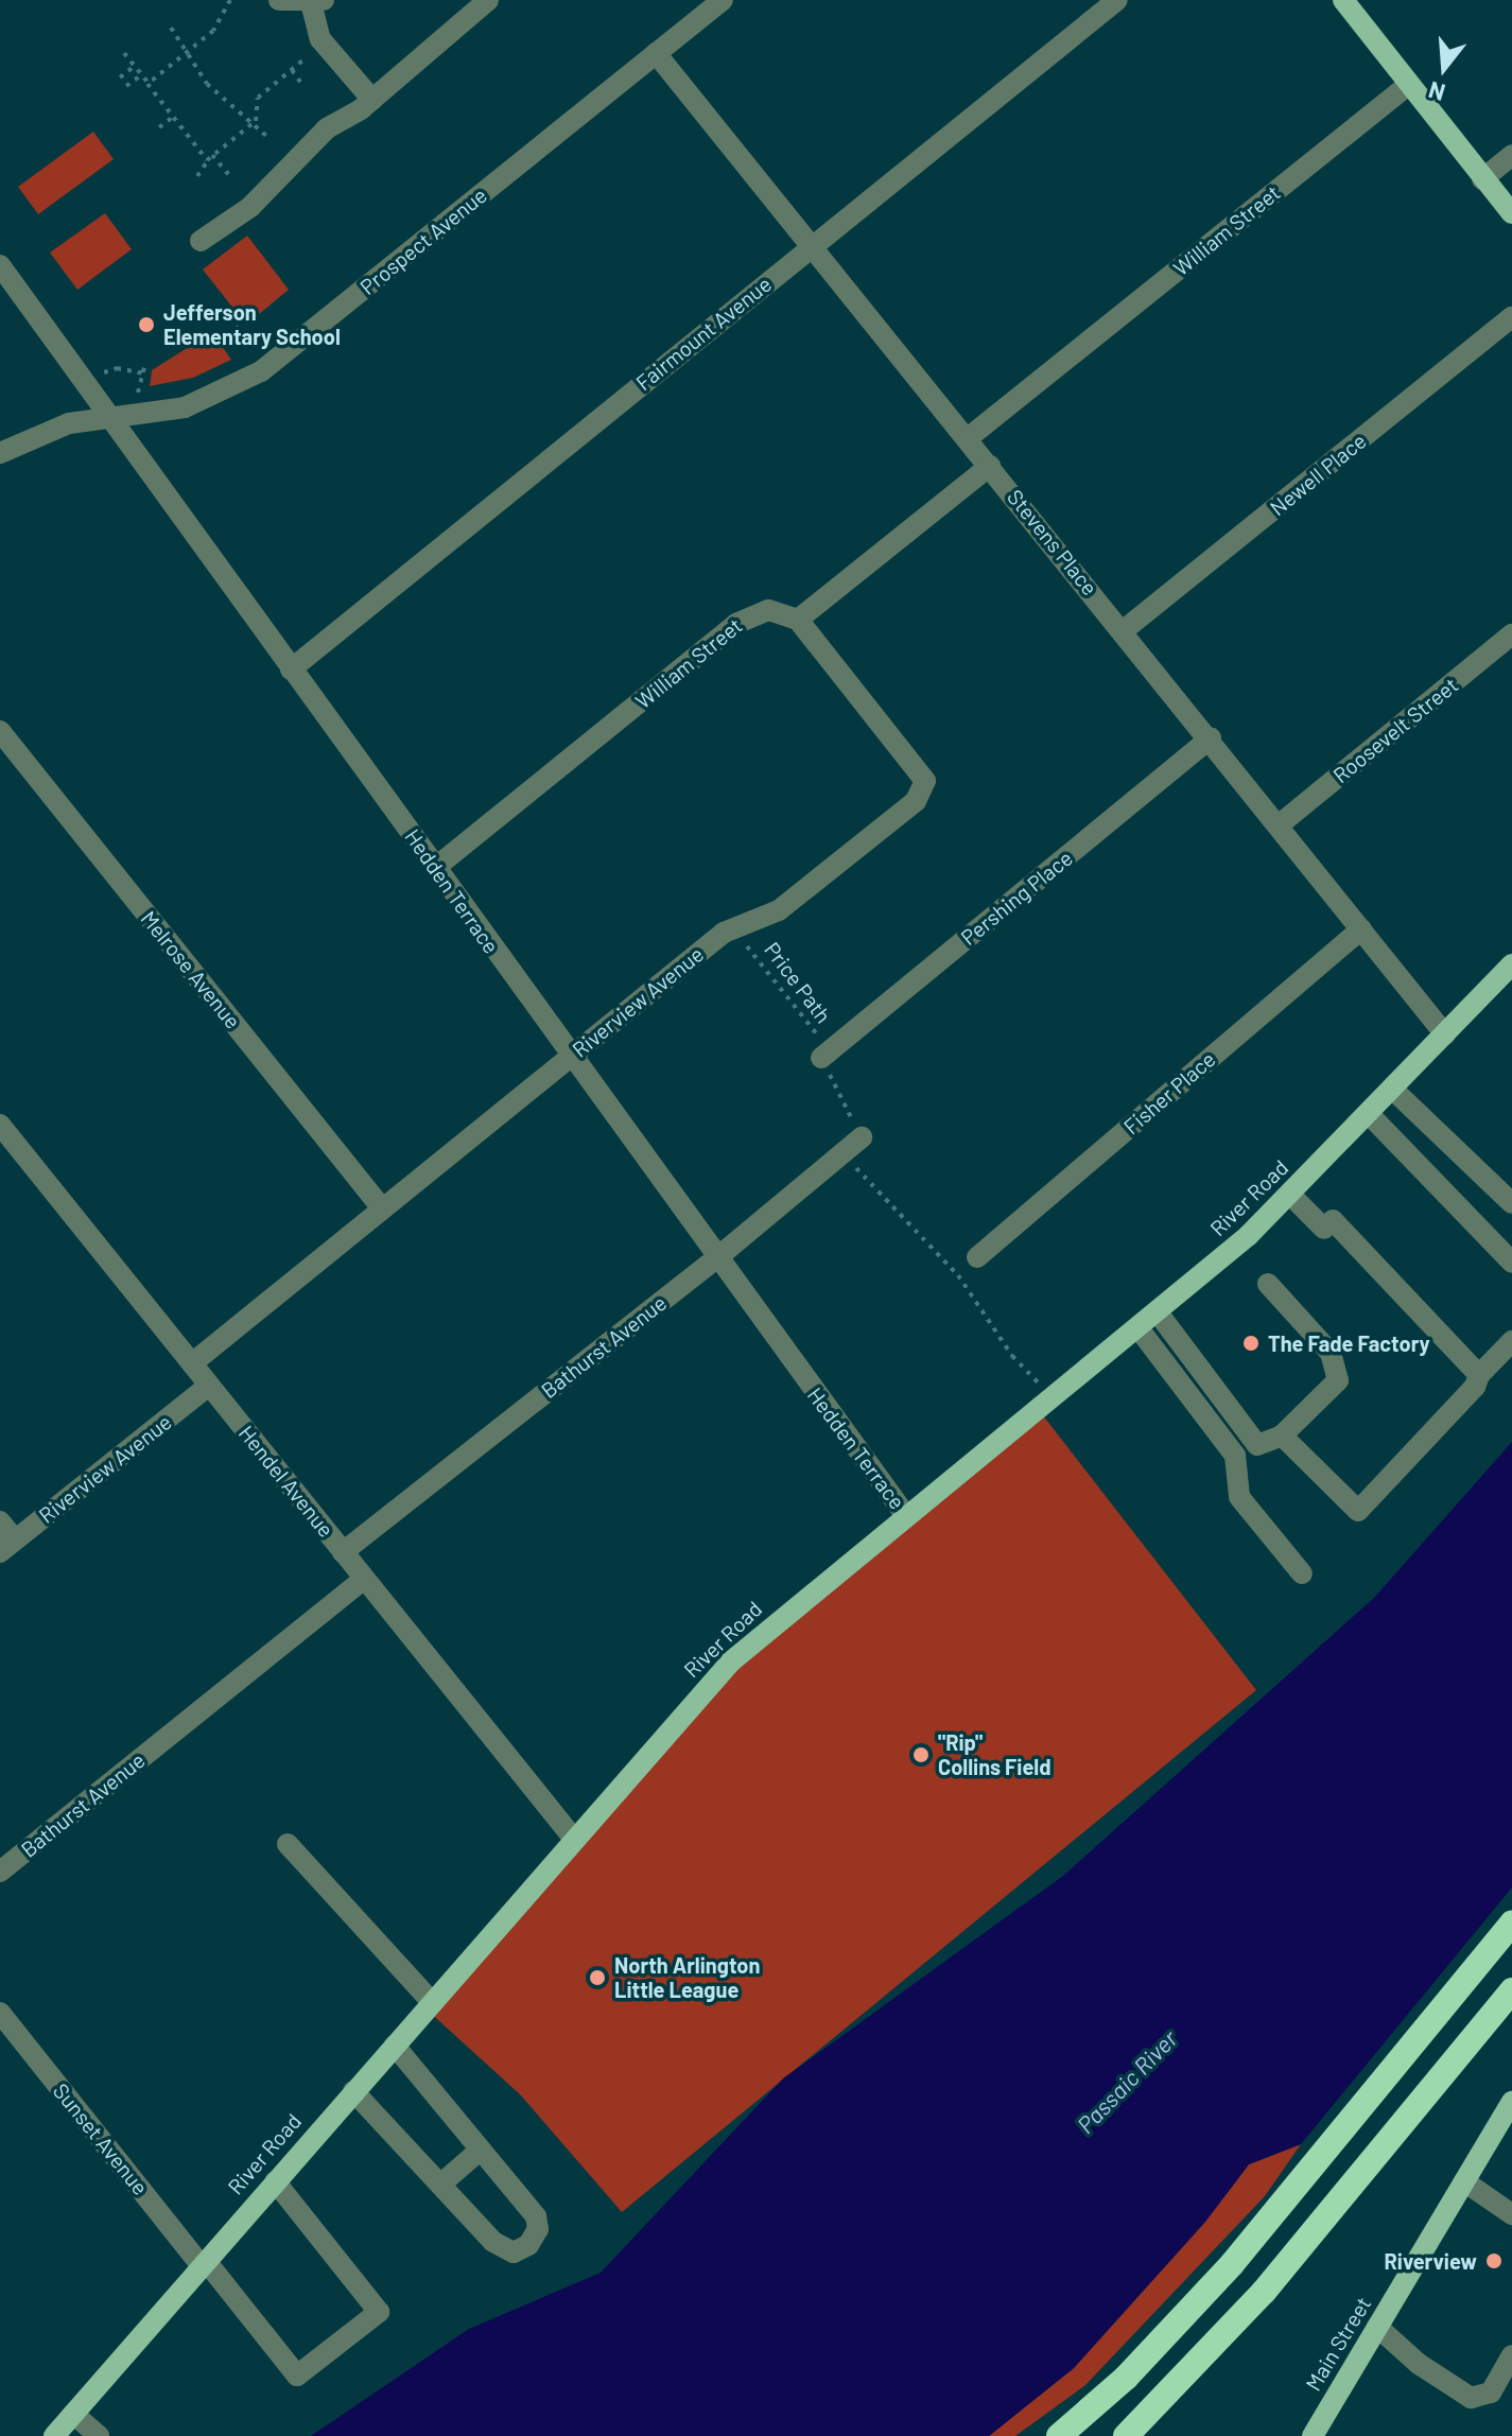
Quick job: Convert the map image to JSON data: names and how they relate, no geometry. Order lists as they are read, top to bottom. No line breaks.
{"streets":{"main road":["River Road","Main Street"],"street":["William Street","Prospect Avenue","Fairmount Avenue","Newell Place","Stevens Place","Roosevelt Street","Hedden Terrace","Pershing Place","Melrose Avenue","Riverview Avenue","Fisher Place","Bathurst Avenue","Hendel Avenue","Sunset Avenue"],"path":["Price Path"]},"crossings":[["William Street","Stevens Place"],["William Street","Hedden Terrace"],["William Street","Riverview Avenue"],["Prospect Avenue","Stevens Place"],["Prospect Avenue","Hedden Terrace"],["Fairmount Avenue","Stevens Place"],["Fairmount Avenue","Hedden Terrace"],["Newell Place","Stevens Place"],["Stevens Place","Roosevelt Street"],["Stevens Place","Pershing Place"],["Stevens Place","Fisher Place"],["Stevens Place","River Road"],["Hedden Terrace","Riverview Avenue"],["Hedden Terrace","River Road"],["Hedden Terrace","Bathurst Avenue"],["Pershing Place","Price Path"],["Melrose Avenue","Riverview Avenue"],["Riverview Avenue","Hendel Avenue"],["River Road","Hendel Avenue"],["River Road","Sunset Avenue"],["Bathurst Avenue","Hendel Avenue"]],"water":["Passaic River"],"places":["Jefferson Elementary School","The Fade Factory","\"Rip\" Collins Field","North Arlington Little League","Riverview"],"north":"bottom"}
